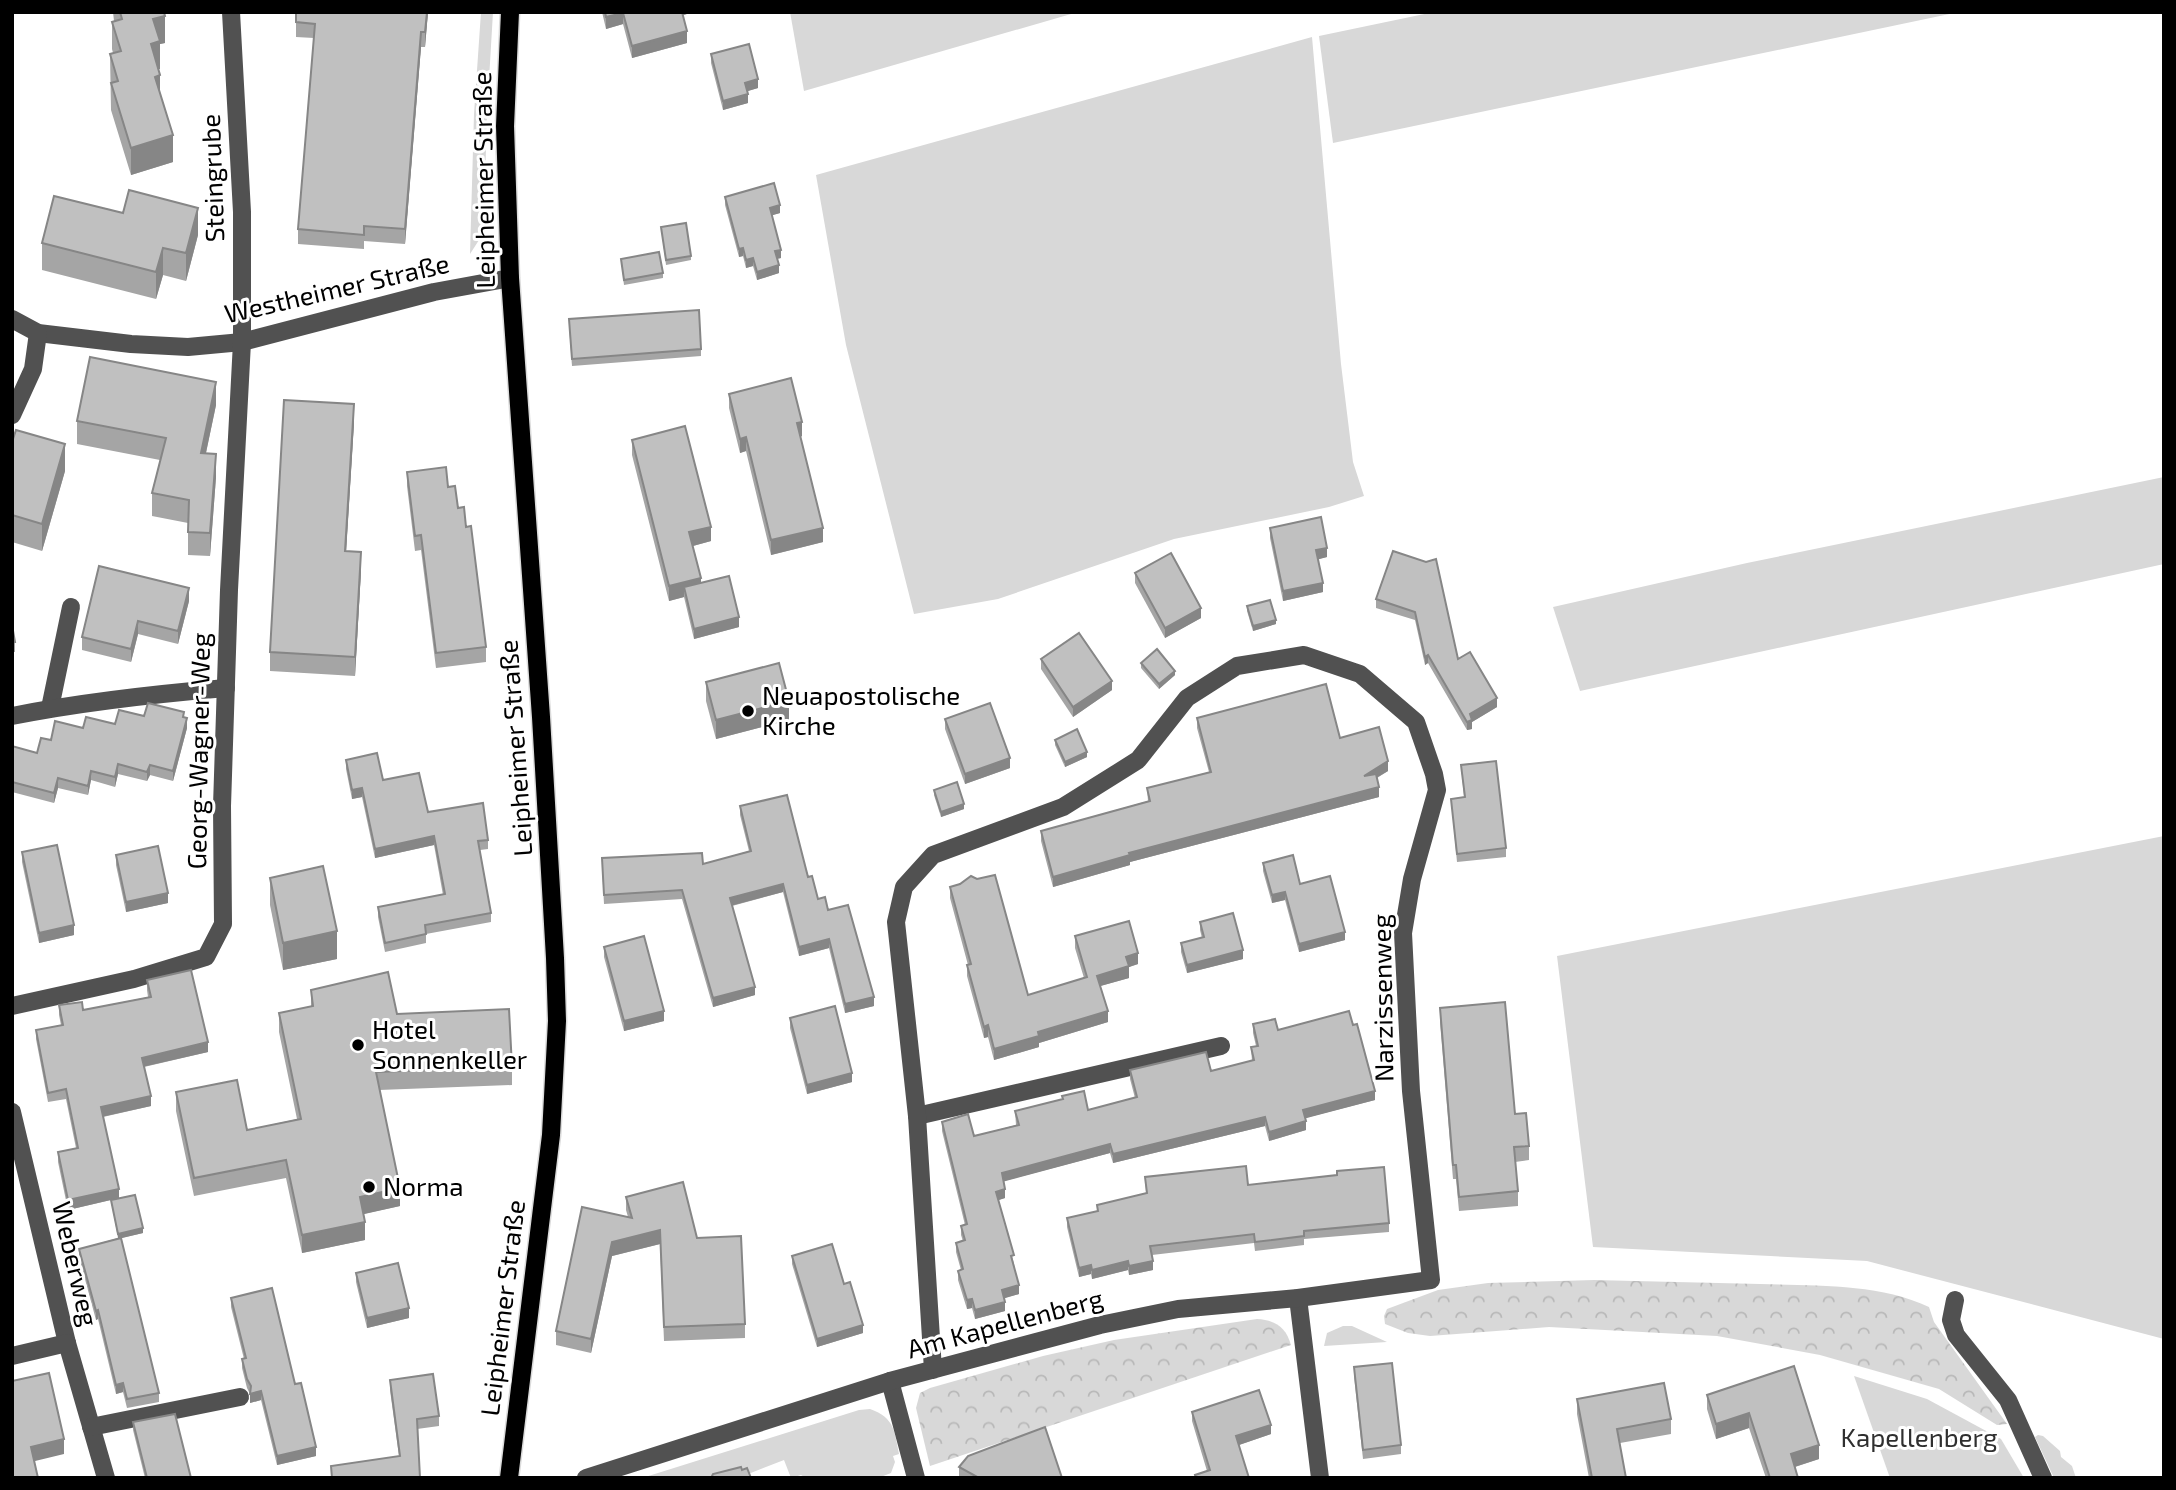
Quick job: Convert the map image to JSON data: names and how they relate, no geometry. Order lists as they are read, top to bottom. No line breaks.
{"streets":{"main road":["Leipheimer Straße"],"street":["Steingrube","Westheimer Straße","Georg-Wagner-Weg","Narzissenweg","Weberweg","Am Kapellenberg"]},"crossings":[["Steingrube","Westheimer Straße"],["Steingrube","Georg-Wagner-Weg"],["Leipheimer Straße","Westheimer Straße"],["Westheimer Straße","Georg-Wagner-Weg"],["Narzissenweg","Am Kapellenberg"]],"parks":["Kapellenberg"],"places":["Neuapostolische Kirche","Hotel Sonnenkeller","Norma"]}
